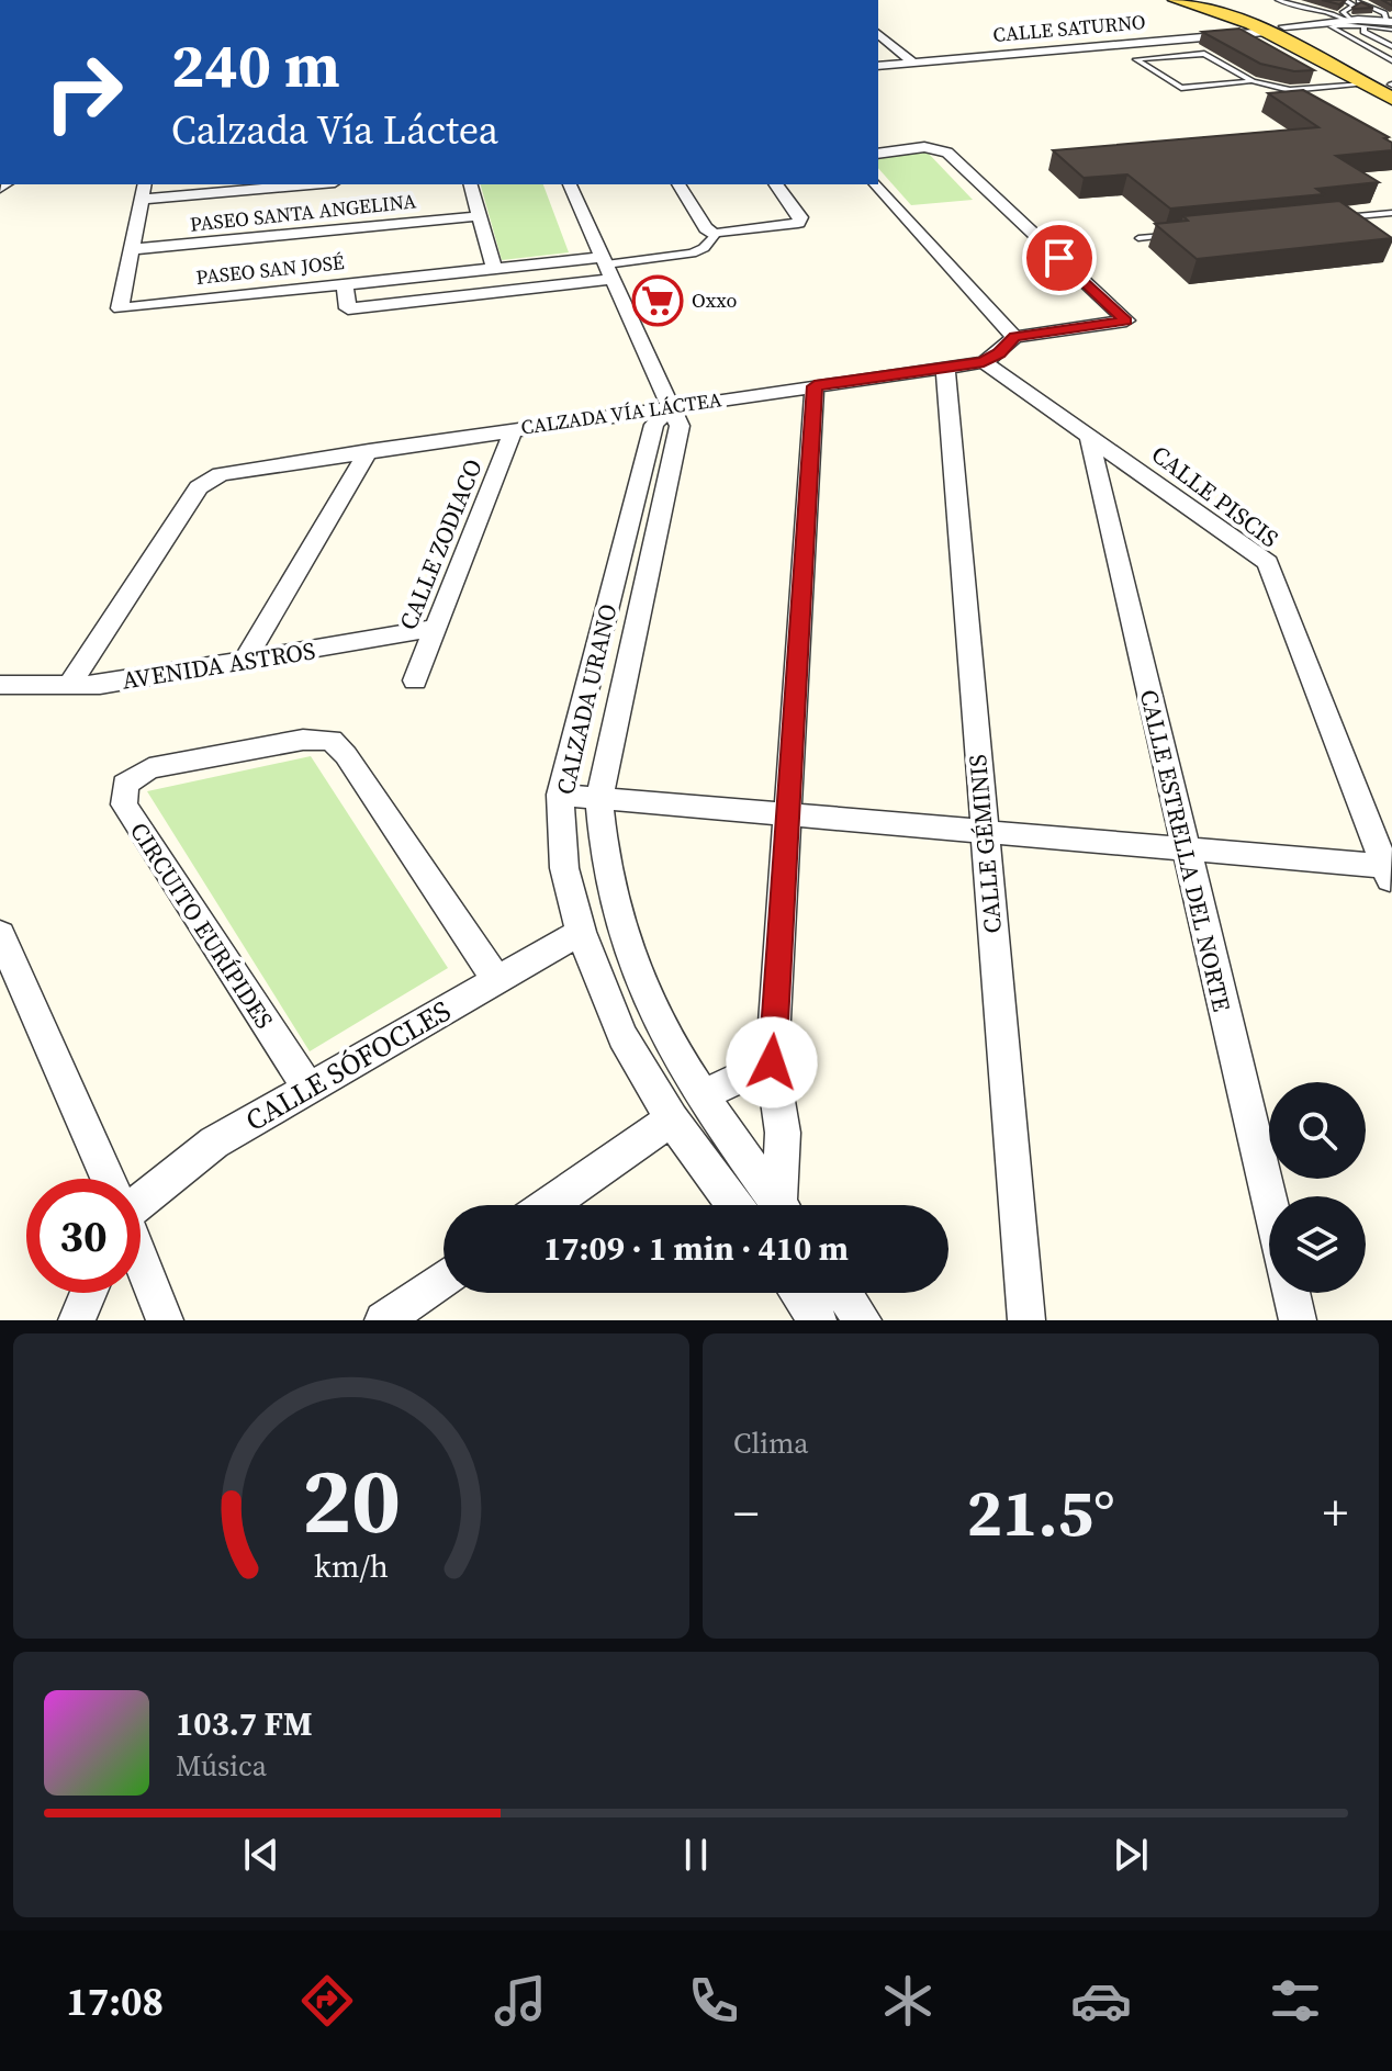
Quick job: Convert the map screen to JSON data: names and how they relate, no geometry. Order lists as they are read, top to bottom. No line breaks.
{"streets":{"street":["CALLE SATURNO","PASEO SANTA ANGELINA","PASEO SAN JOSÉ","CALZADA VÍA LÁCTEA","CALLE PISCIS","CALLE ZODIACO","AVENIDA ASTROS","CALZADA URANO","CALLE GÉMINIS","CALLE ESTRELLA DEL NORTE","CIRCUITO EURÍPIDES","CALLE SÓFOCLES"]},"crossings":[["PASEO SANTA ANGELINA","PASEO SAN JOSÉ"],["PASEO SAN JOSÉ","CALZADA URANO"],["CALZADA VÍA LÁCTEA","CALLE PISCIS"],["CALZADA VÍA LÁCTEA","CALLE ZODIACO"],["CALZADA VÍA LÁCTEA","AVENIDA ASTROS"],["CALZADA VÍA LÁCTEA","CALZADA URANO"],["CALZADA VÍA LÁCTEA","CALLE GÉMINIS"],["CALLE PISCIS","CALLE ESTRELLA DEL NORTE"],["CALLE ZODIACO","AVENIDA ASTROS"],["CALZADA URANO","CALLE SÓFOCLES"],["CIRCUITO EURÍPIDES","CALLE SÓFOCLES"]],"places":{"supermarket":["Oxxo"]},"page":{"turn":["240 m","Calzada Vía Láctea"],"limit":"30","trip":"17:09 · 1 min · 410 m","tile":"Clima","heat":["−","21.5°","+"],"song":["103.7 FM","Música"],"tabs":"17:08","gauge":["20","km/h"]}}
